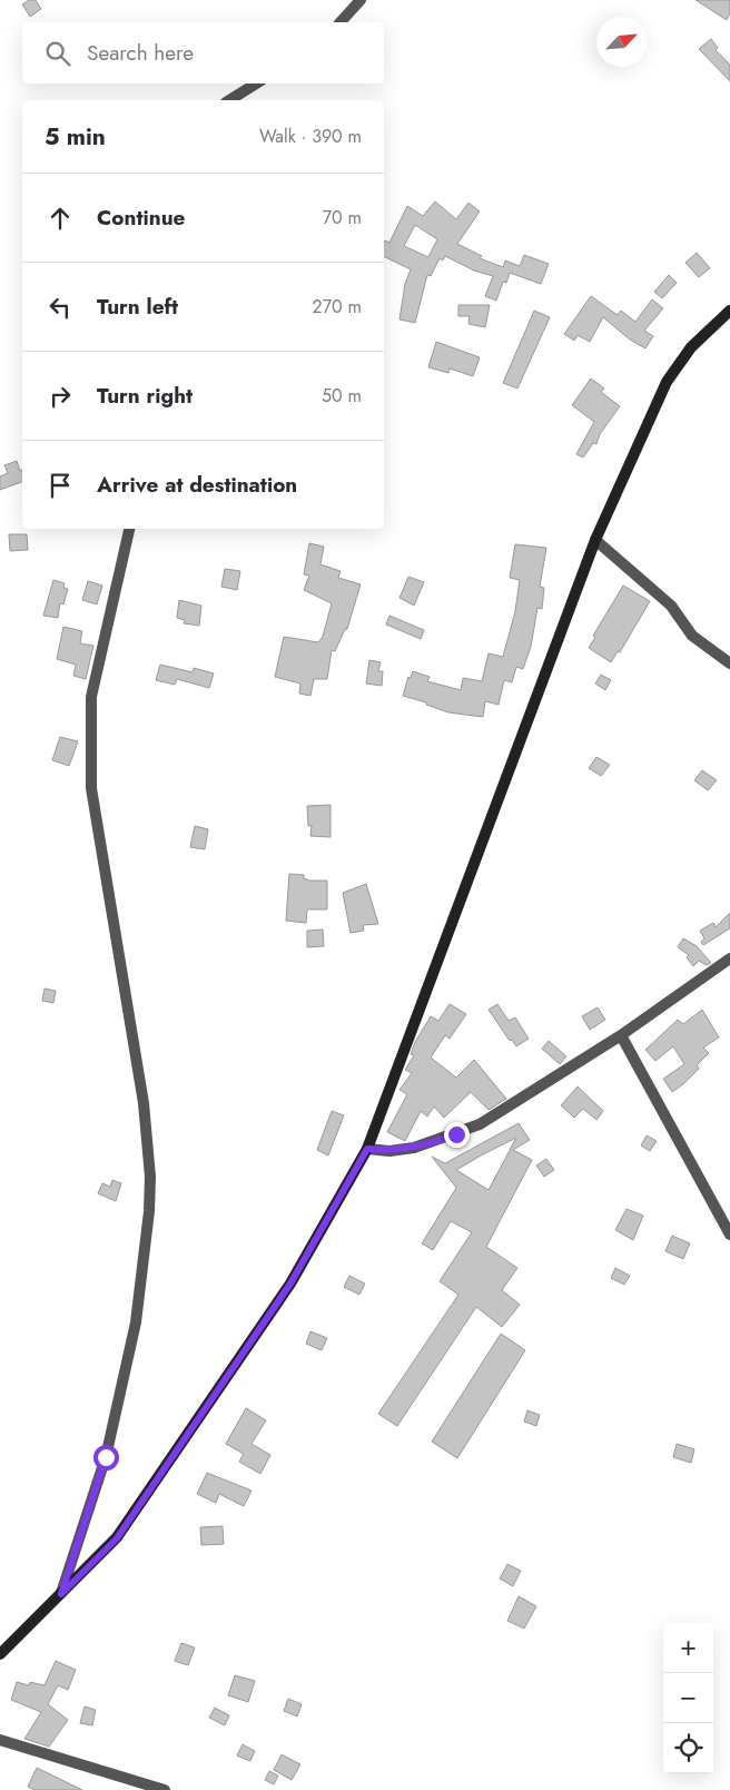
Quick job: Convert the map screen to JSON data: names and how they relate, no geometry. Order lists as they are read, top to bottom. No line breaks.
{"north":"top right","page":{"search":"Search here","heading":["5 min","Walk · 390 m"],"list":[["Continue","70 m"],["Turn left","270 m"],["Turn right","50 m"],"Arrive at destination"],"map_buttons":["+","−"]}}
